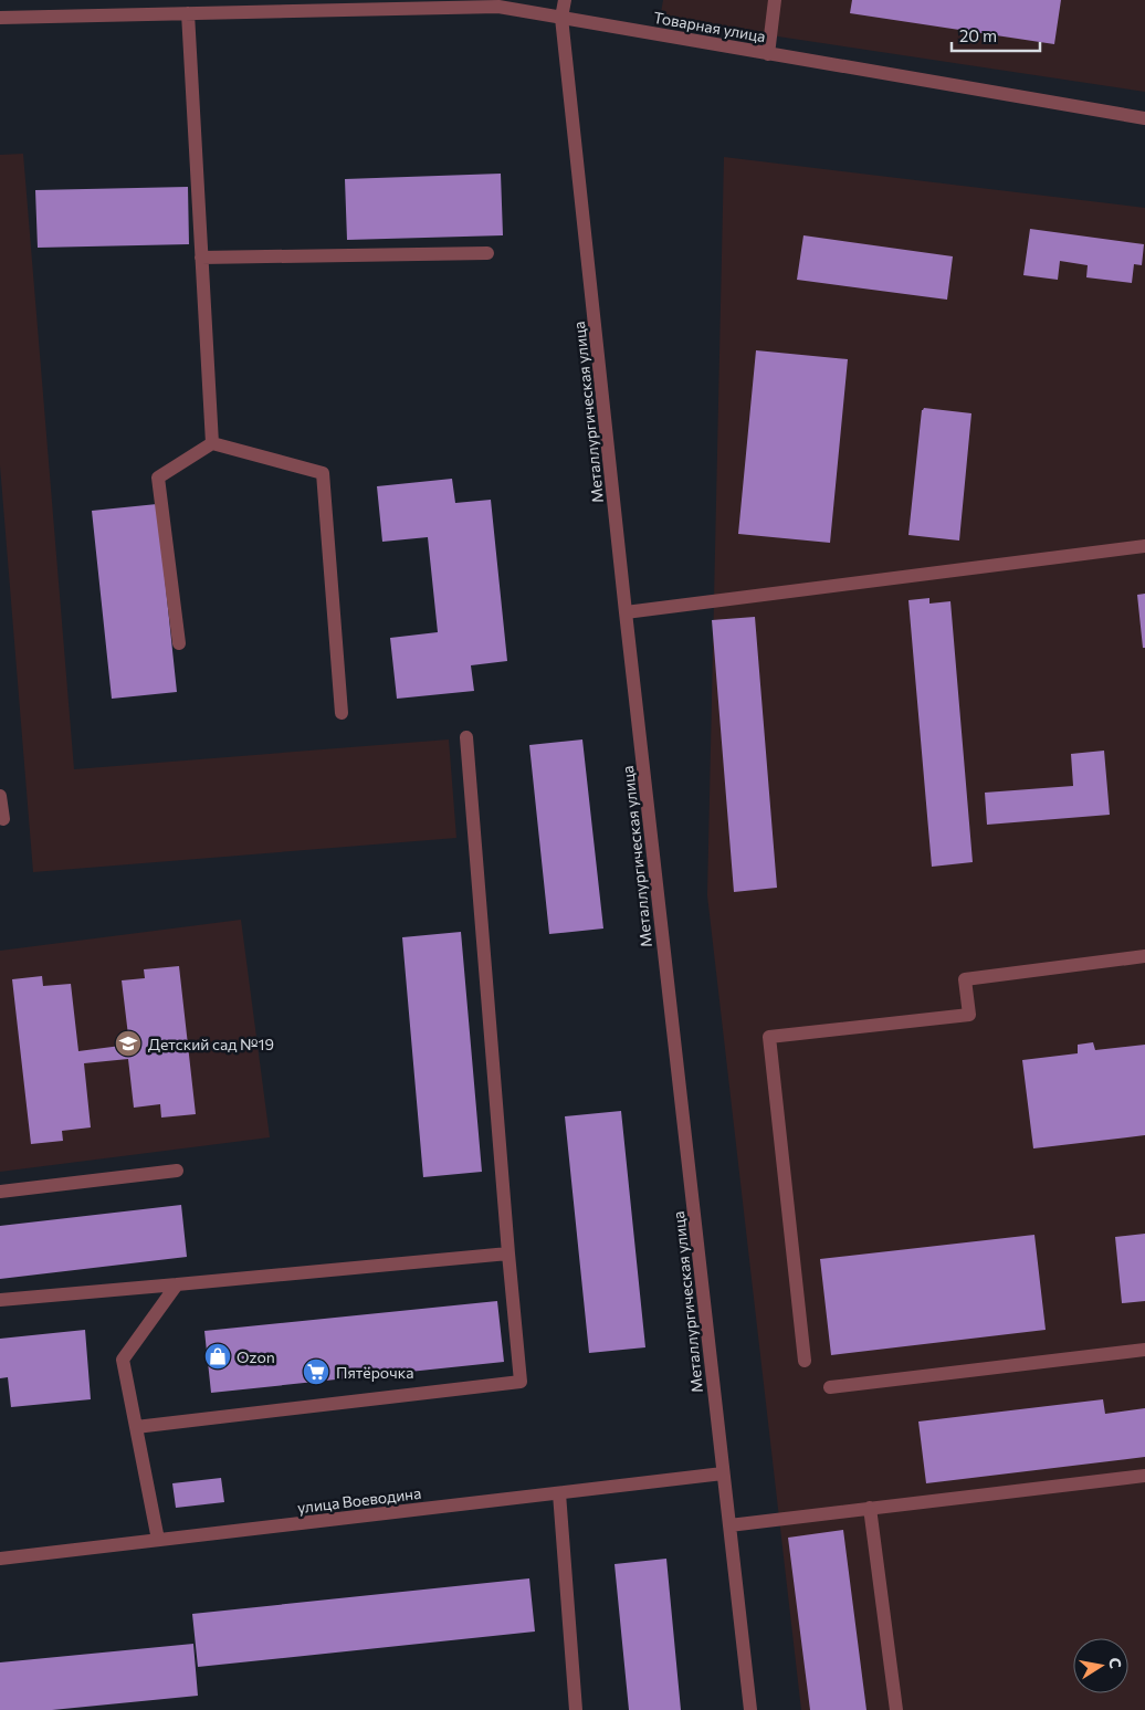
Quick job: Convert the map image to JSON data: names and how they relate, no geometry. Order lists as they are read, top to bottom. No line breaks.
{"streets":{"street":["Товарная улица","Металлургическая улица","улица Воеводина"]},"crossings":[["Товарная улица","Металлургическая улица"],["Металлургическая улица","улица Воеводина"]],"places":{"school or university":["Детский сад №19"],"shop":["Ozon"],"supermarket":["Пятёрочка"]},"scale_bar":"20 m","north":"right"}
